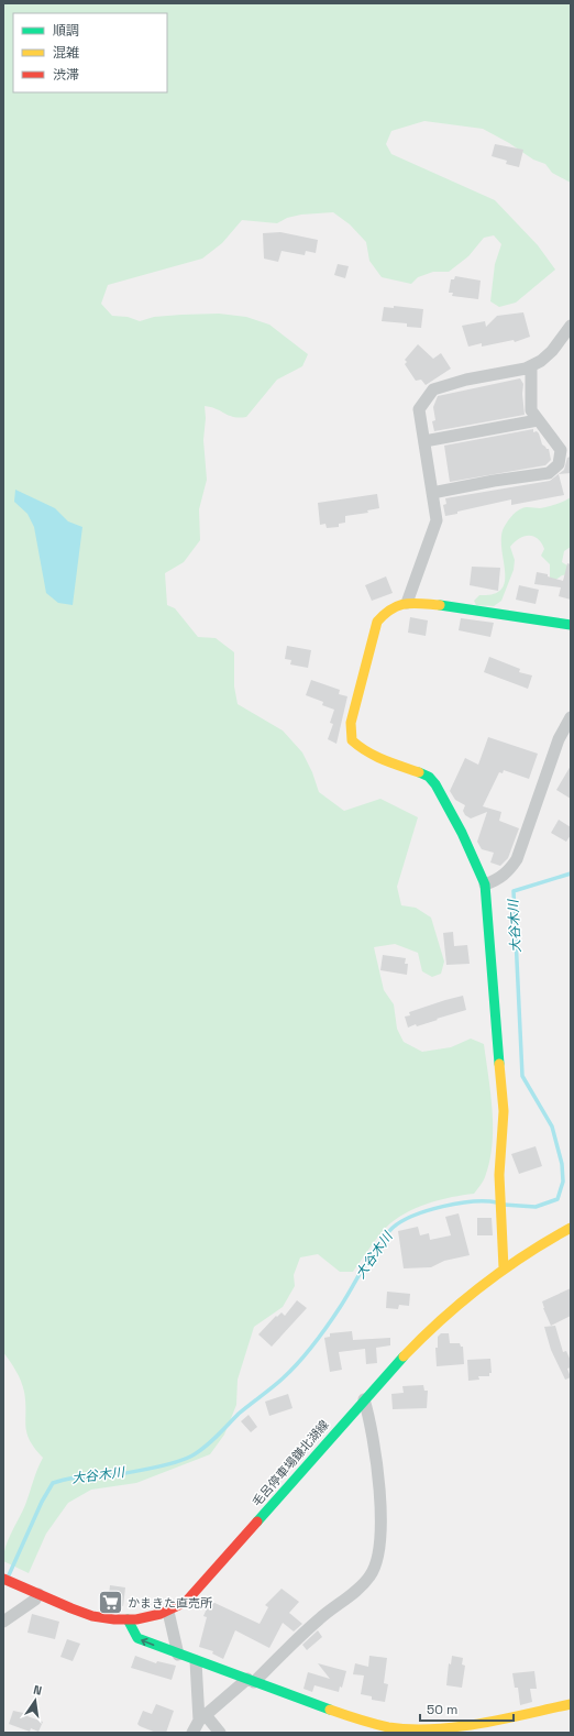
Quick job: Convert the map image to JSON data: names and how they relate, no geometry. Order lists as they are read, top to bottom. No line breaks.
{"streets":{"street":["毛呂停車場鎌北湖線"]},"water":["大谷木川"],"places":{"supermarket":["かまきた直売所"]},"legend":["順調","混雑","渋滞"],"scale_bar":"50 m","north":"top"}
